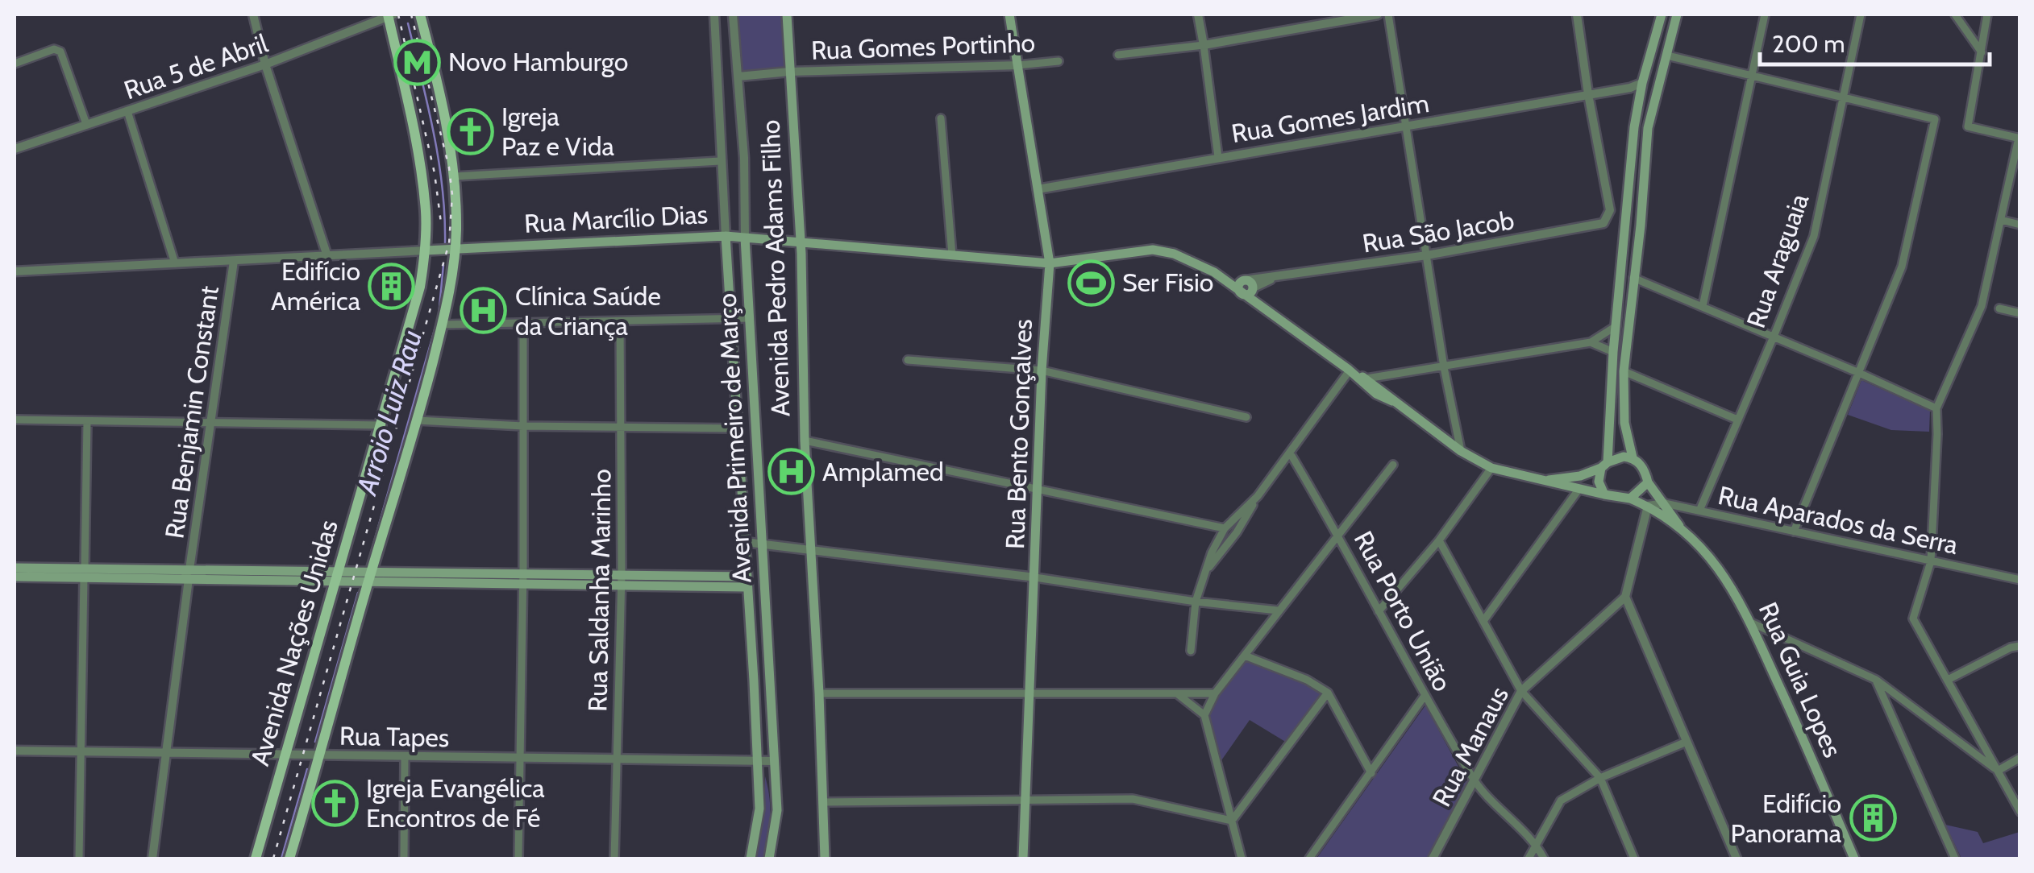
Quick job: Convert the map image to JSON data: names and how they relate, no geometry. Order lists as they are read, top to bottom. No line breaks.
{"streets":{"main road":["Rua Marcílio Dias","Avenida Pedro Adams Filho","Rua Bento Gonçalves","Avenida Primeiro de Março","Avenida Nações Unidas","Rua Guia Lopes"],"street":["Rua Gomes Portinho","Rua 5 de Abril","Rua Gomes Jardim","Rua São Jacob","Rua Araguaia","Rua Benjamin Constant","Rua Aparados da Serra","Rua Saldanha Marinho","Rua Porto União","Rua Tapes","Rua Manaus"]},"crossings":[["Rua Gomes Portinho","Avenida Pedro Adams Filho"],["Rua Gomes Portinho","Rua Bento Gonçalves"],["Rua Gomes Portinho","Avenida Primeiro de Março"],["Rua 5 de Abril","Avenida Nações Unidas"],["Rua Gomes Jardim","Rua São Jacob"],["Rua Gomes Jardim","Rua Bento Gonçalves"],["Rua Marcílio Dias","Rua São Jacob"],["Rua Marcílio Dias","Avenida Pedro Adams Filho"],["Rua Marcílio Dias","Rua Benjamin Constant"],["Rua Marcílio Dias","Rua Bento Gonçalves"],["Rua Marcílio Dias","Avenida Primeiro de Março"],["Rua Marcílio Dias","Avenida Nações Unidas"],["Rua Marcílio Dias","Rua Guia Lopes"],["Rua Araguaia","Rua Aparados da Serra"],["Rua Benjamin Constant","Rua Tapes"],["Avenida Primeiro de Março","Rua Tapes"],["Rua Aparados da Serra","Rua Guia Lopes"],["Rua Saldanha Marinho","Rua Tapes"],["Rua Porto União","Rua Manaus"],["Avenida Nações Unidas","Rua Tapes"]],"water":["Arroio Luiz Rau"],"places":{"metro station":["Novo Hamburgo"],"church":["Igreja Paz e Vida","Igreja Evangélica Encontros de Fé"],"sports":["Ser Fisio"],"building":["Edifício América","Edifício Panorama"],"hospital":["Clínica Saúde da Criança","Amplamed"]},"scale_bar":"200 m"}
